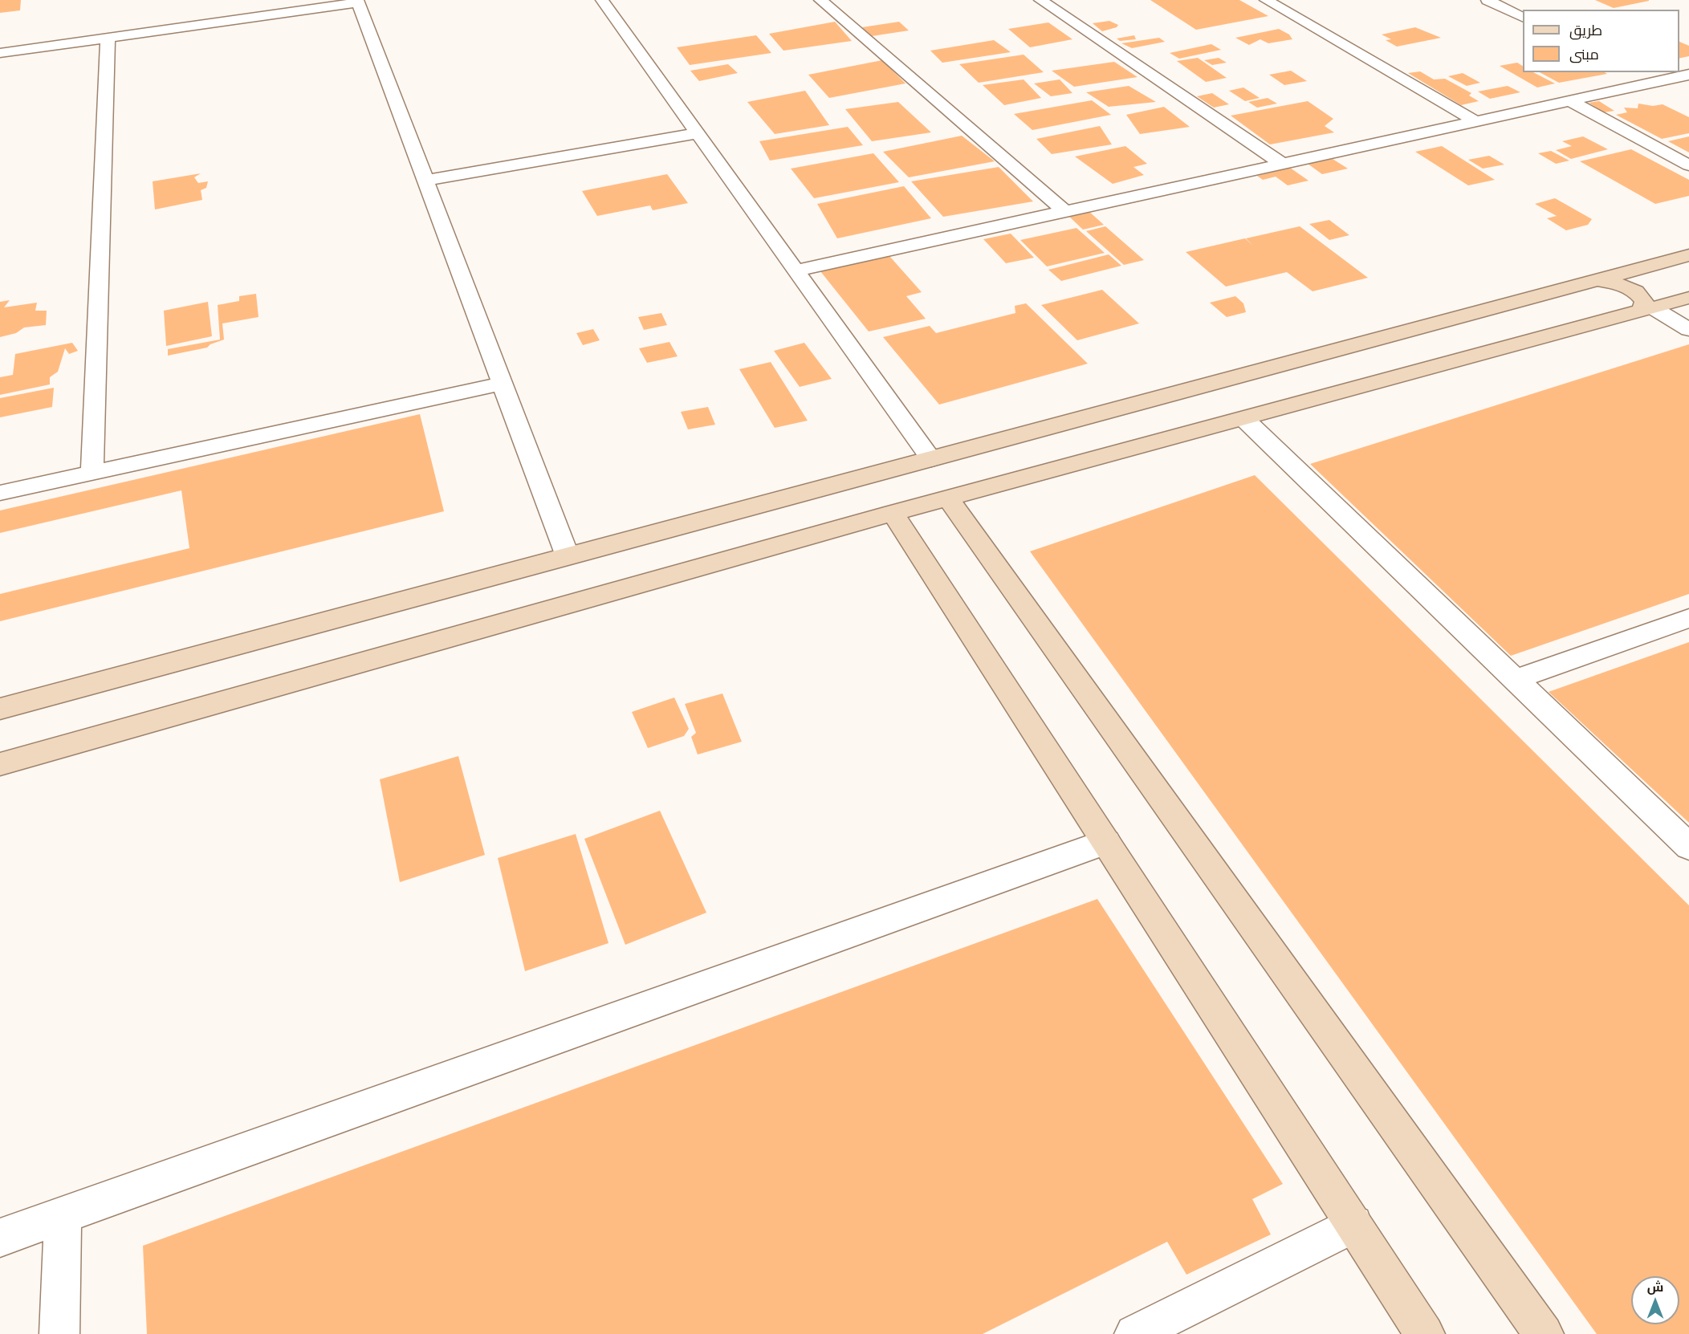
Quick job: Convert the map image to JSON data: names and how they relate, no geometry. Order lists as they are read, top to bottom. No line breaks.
{"legend":["طريق","مبنى"],"north":"top"}
